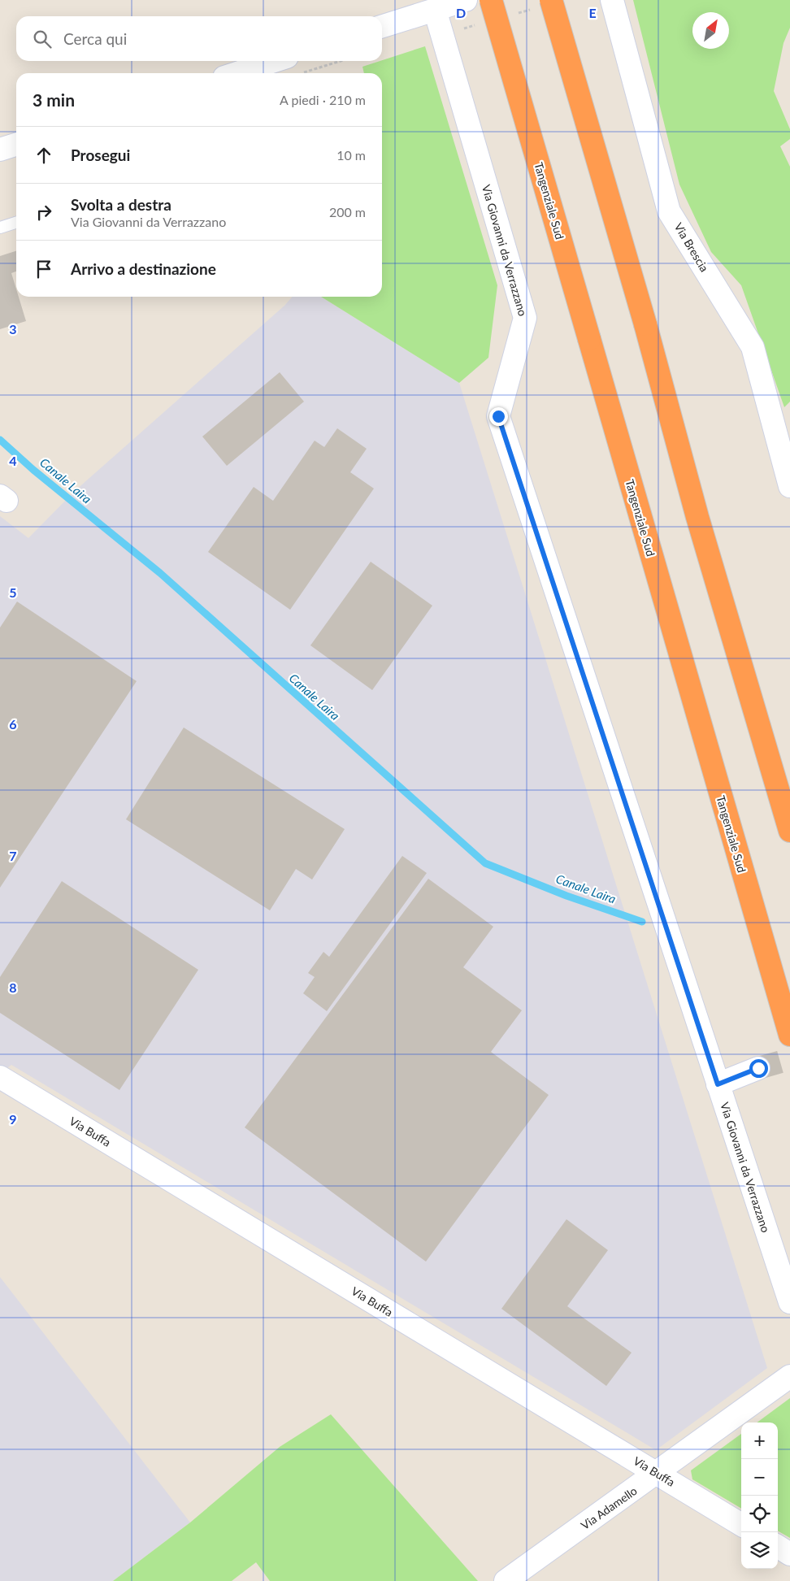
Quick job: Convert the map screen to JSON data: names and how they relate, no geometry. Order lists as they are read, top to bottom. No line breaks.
{"streets":{"highway":["Tangenziale Sud"],"street":["Via Brescia","Via Giovanni da Verrazzano","Via Buffa","Via Adamello"]},"crossings":[["Via Buffa","Via Adamello"]],"water":["Canale Laira"],"north":"top right","page":{"search":"Cerca qui","heading":["3 min","A piedi · 210 m"],"list":[["Prosegui","10 m"],["Svolta a destra","Via Giovanni da Verrazzano","200 m"],"Arrivo a destinazione"],"map_buttons":["+","−"]},"grid":{"columns":["D","E"],"rows":["3","4","5","6","7","8","9"]}}
